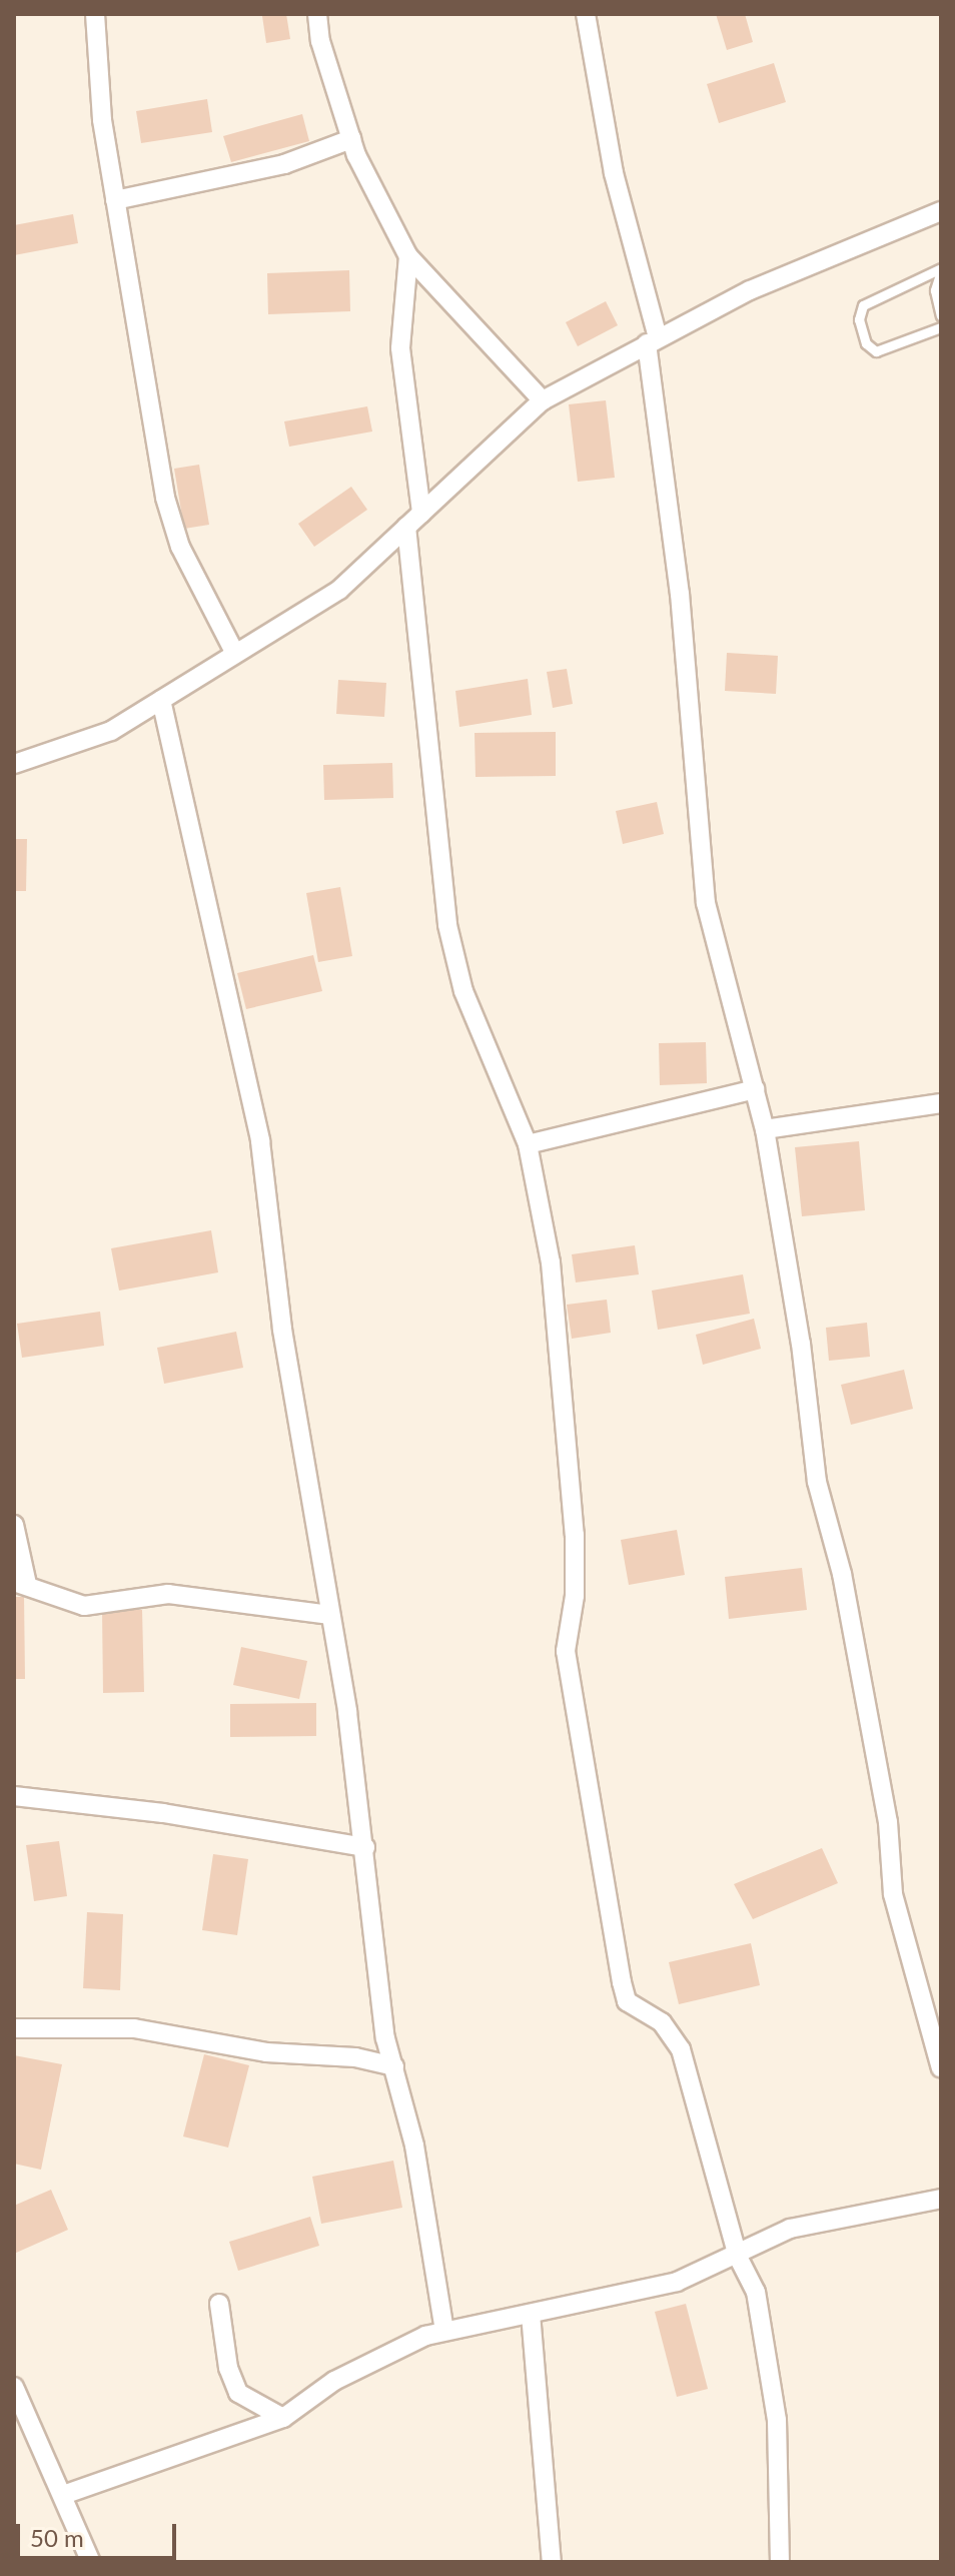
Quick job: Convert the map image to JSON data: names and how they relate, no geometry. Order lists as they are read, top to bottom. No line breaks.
{"scale_bar":"50 m"}
